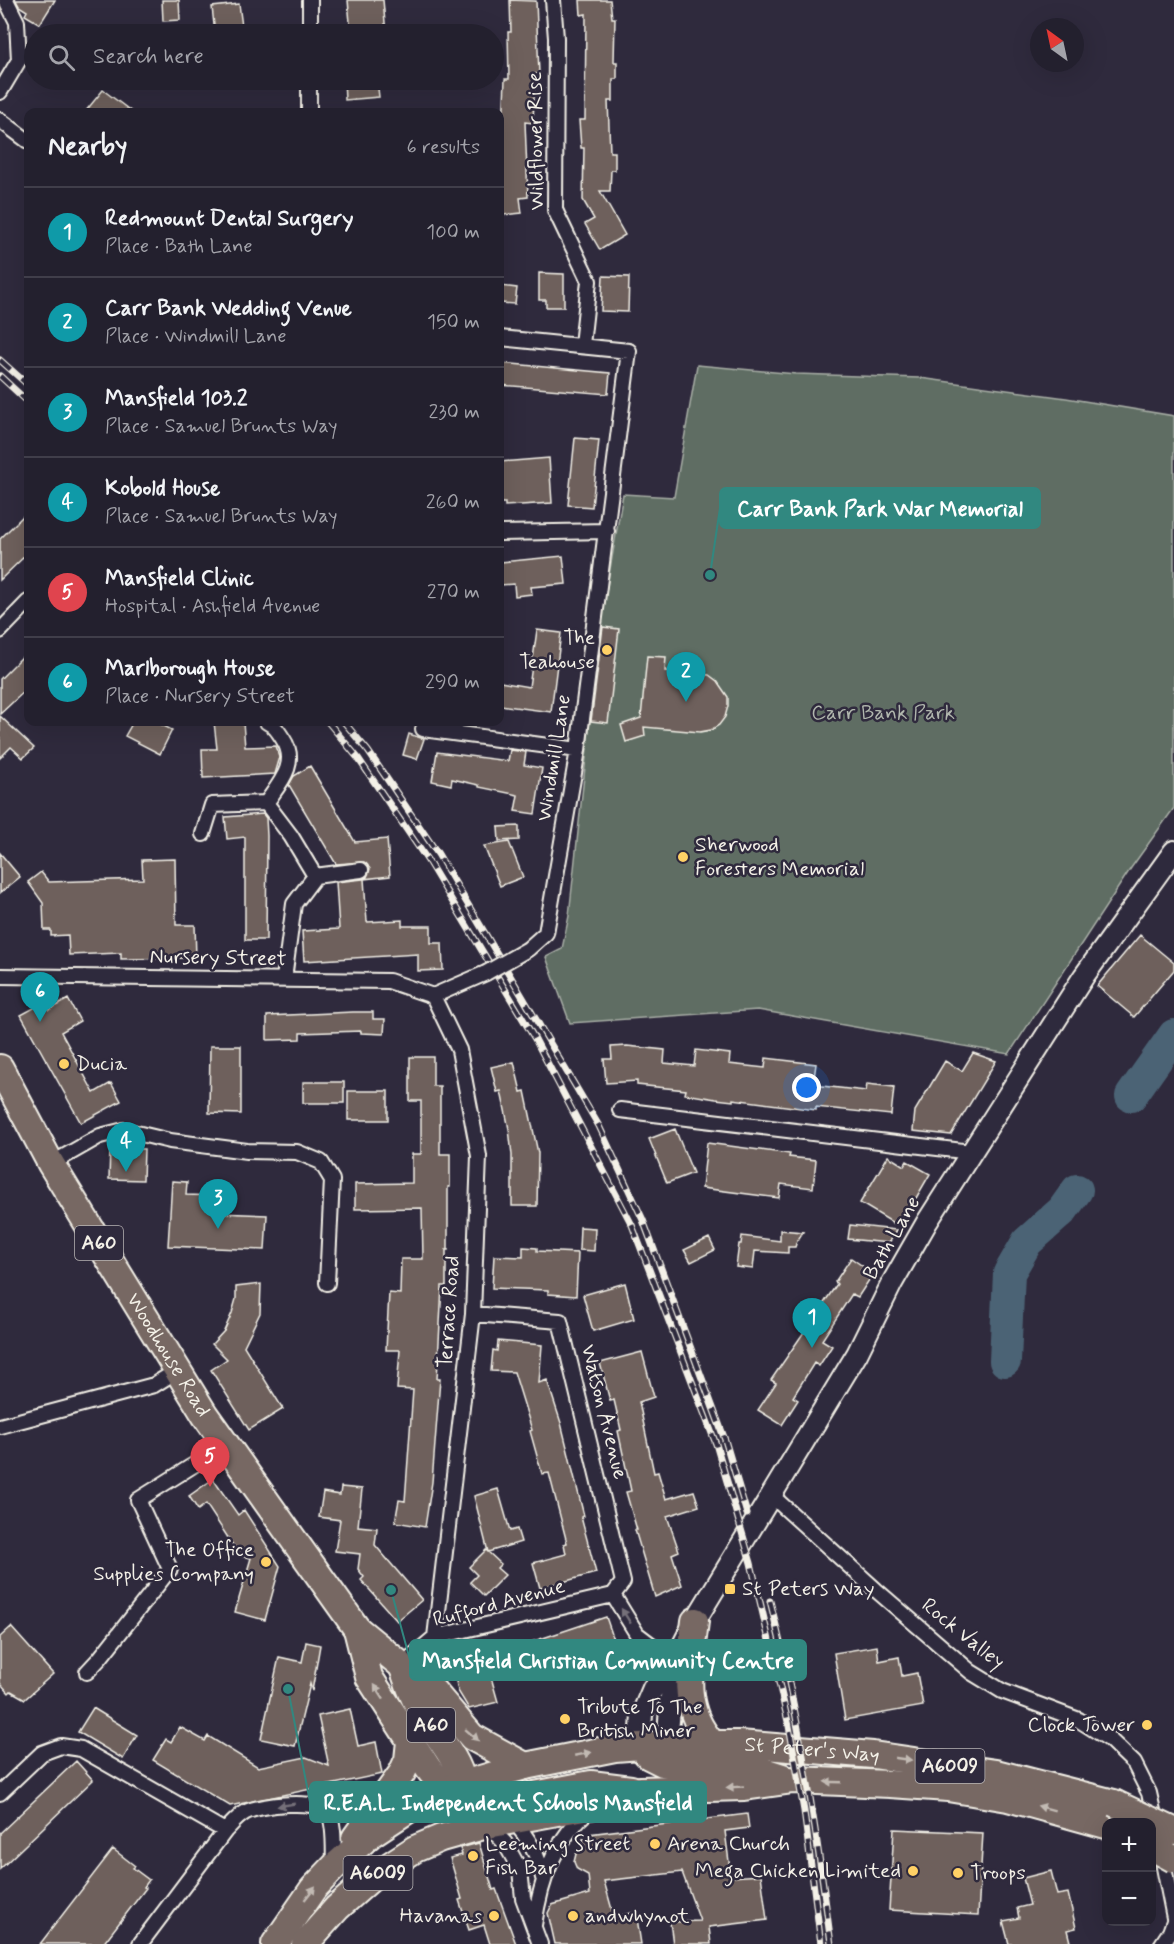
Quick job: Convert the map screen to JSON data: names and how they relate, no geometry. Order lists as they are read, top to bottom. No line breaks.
{"streets":{"highway":["A60","Woodhouse Road","St Peter's Way","A6009"],"main road":["Bath Lane"],"street":["Wildflower Rise","Windmill Lane","Nursery Street","Terrace Road","Watson Avenue","Rufford Avenue","Rock Valley"]},"crossings":[["Wildflower Rise","Windmill Lane"],["Windmill Lane","Nursery Street"],["Windmill Lane","Terrace Road"],["Nursery Street","Terrace Road"],["Bath Lane","Rock Valley"],["Bath Lane","St Peter's Way"],["Bath Lane","A6009"],["A60","Woodhouse Road"],["A60","Rufford Avenue"],["A60","A6009"],["Terrace Road","Watson Avenue"],["Terrace Road","Rufford Avenue"],["Woodhouse Road","Rufford Avenue"],["Woodhouse Road","A6009"],["Watson Avenue","Rufford Avenue"],["St Peter's Way","A6009"]],"parks":["Carr Bank Park"],"places":{"other":["Carr Bank Park War Memorial","The Teahouse","Sherwood Foresters Memorial","Ducia","The Office Supplies Company","Mansfield Christian Community Centre","R.E.A.L. Independent Schools Mansfield","Tribute To The British Miner","Clock Tower","Arena Church","Leeming Street Fish Bar","Mega Chicken Limited","Troops","Havanas","andwhynot"],"transit":["St Peters Way"]},"north":"top left","page":{"search":"Search here","heading":["Nearby","6 results"],"list":[{"mark":"1","name":"Redmount Dental Surgery","note":"Place · Bath Lane","value":"100 m"},{"mark":"2","name":"Carr Bank Wedding Venue","note":"Place · Windmill Lane","value":"150 m"},{"mark":"3","name":"Mansfield 103.2","note":"Place · Samuel Brunts Way","value":"230 m"},{"mark":"4","name":"Kobold House","note":"Place · Samuel Brunts Way","value":"260 m"},{"mark":"5","name":"Mansfield Clinic","note":"Hospital · Ashfield Avenue","value":"270 m"},{"mark":"6","name":"Marlborough House","note":"Place · Nursery Street","value":"290 m"}],"pins":["2","6","4","3","1","5"],"map_buttons":["+","−"]}}
